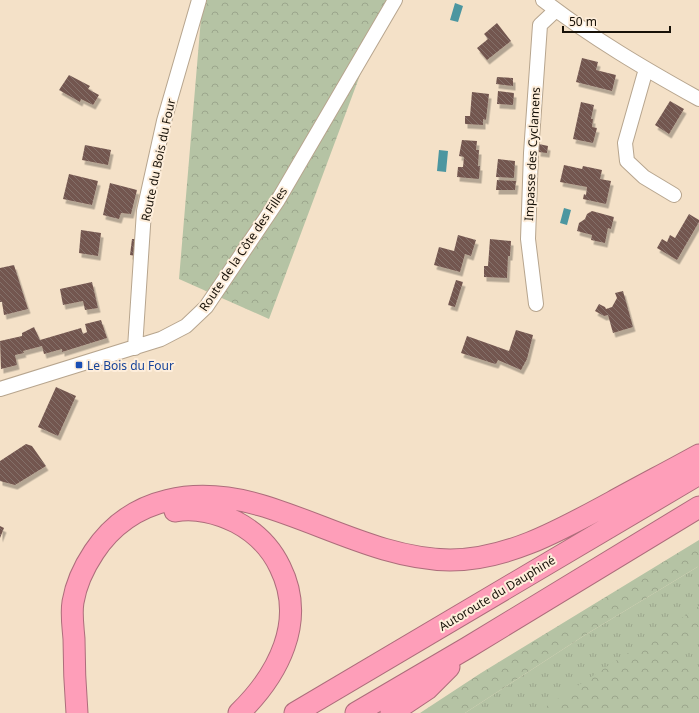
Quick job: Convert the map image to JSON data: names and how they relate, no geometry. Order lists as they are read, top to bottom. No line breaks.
{"streets":{"highway":["Autoroute du Dauphiné"],"street":["Impasse des Cyclamens","Route du Bois du Four","Route de la Côte des Filles"]},"crossings":[["Route du Bois du Four","Route de la Côte des Filles"]],"places":{"transit":["Le Bois du Four"]},"scale_bar":"50 m"}
